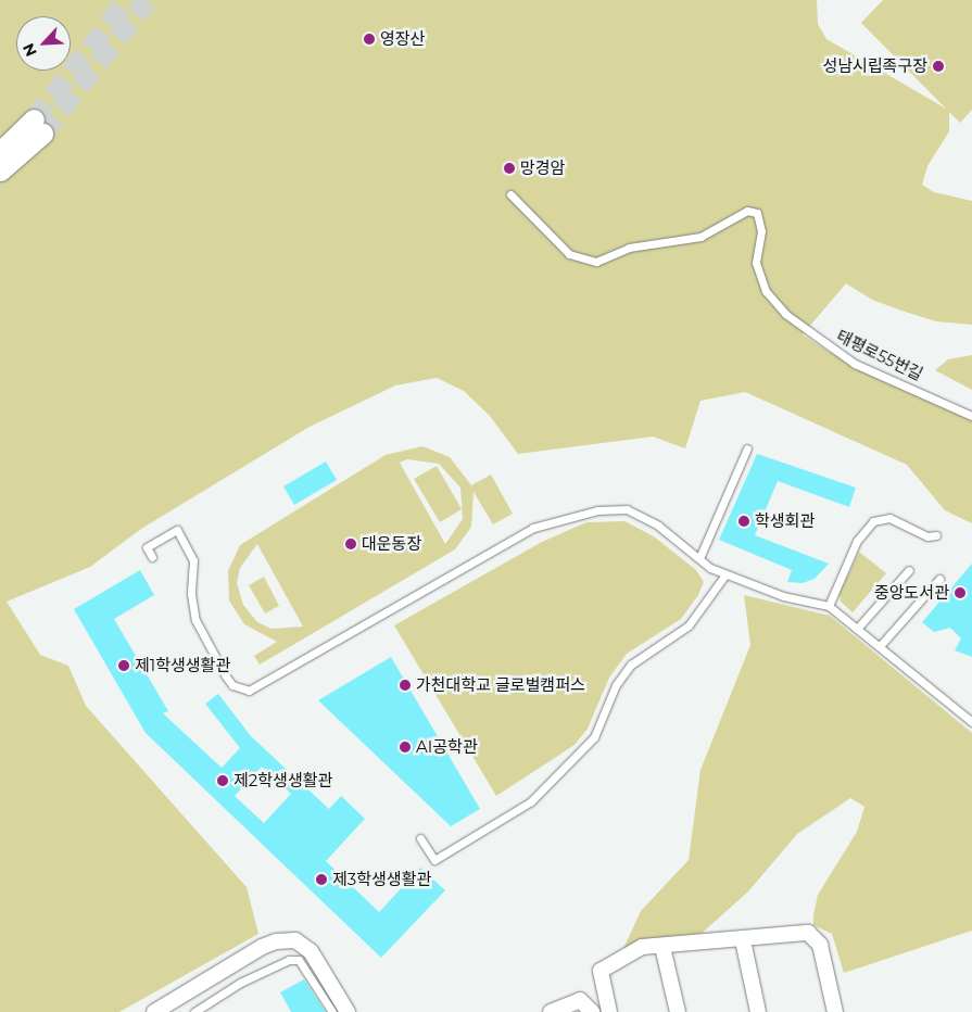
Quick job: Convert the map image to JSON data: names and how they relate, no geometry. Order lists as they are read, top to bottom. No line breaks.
{"streets":{"lane":["태평로55번길"]},"places":["영장산","성남시립족구장","망경암","학생회관","대운동장","중앙도서관","제1학생생활관","가천대학교 글로벌캠퍼스","AI공학관","제2학생생활관","제3학생생활관"],"north":"bottom left"}
